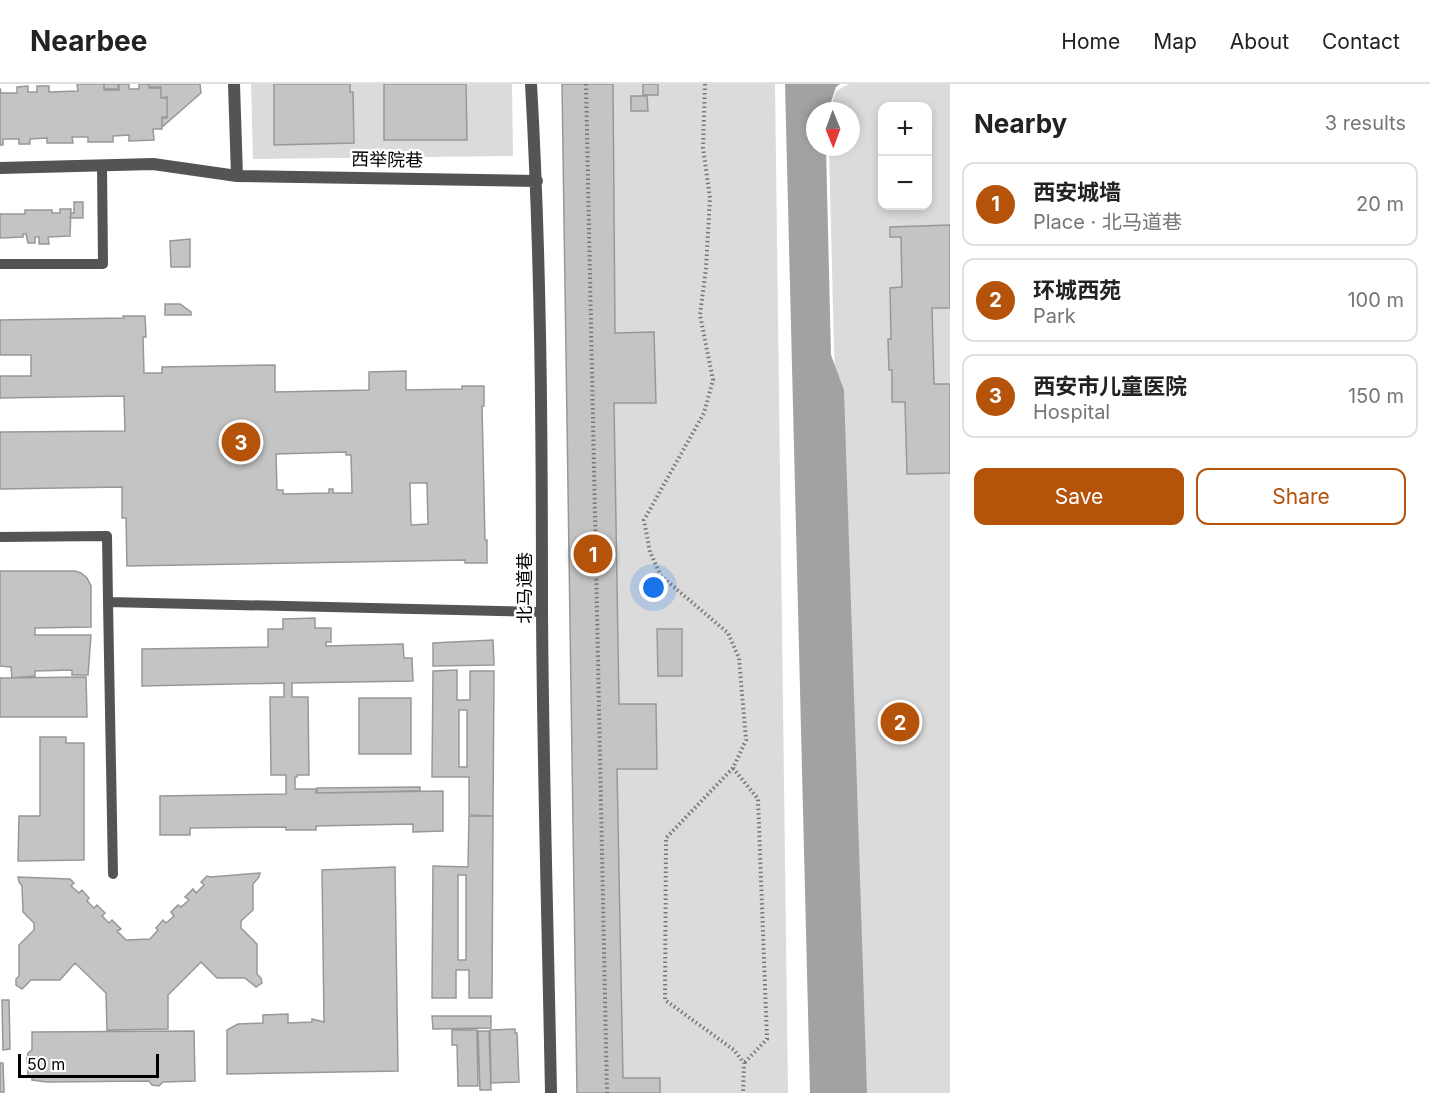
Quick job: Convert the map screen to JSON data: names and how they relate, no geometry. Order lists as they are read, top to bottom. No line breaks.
{"streets":{"street":["西举院巷","北马道巷"]},"crossings":[["西举院巷","北马道巷"]],"scale_bar":"50 m","north":"bottom","page":{"header":"Nearbee","nav":["Home","Map","About","Contact"],"heading":["Nearby","3 results"],"map_buttons":["+","−"],"list":[{"mark":"1","name":"西安城墙","note":"Place · 北马道巷","value":"20 m"},{"mark":"2","name":"环城西苑","note":"Park","value":"100 m"},{"mark":"3","name":"西安市儿童医院","note":"Hospital","value":"150 m"}],"pins":["3","1","2"],"buttons":["Save","Share"],"scale":"50 m"}}
